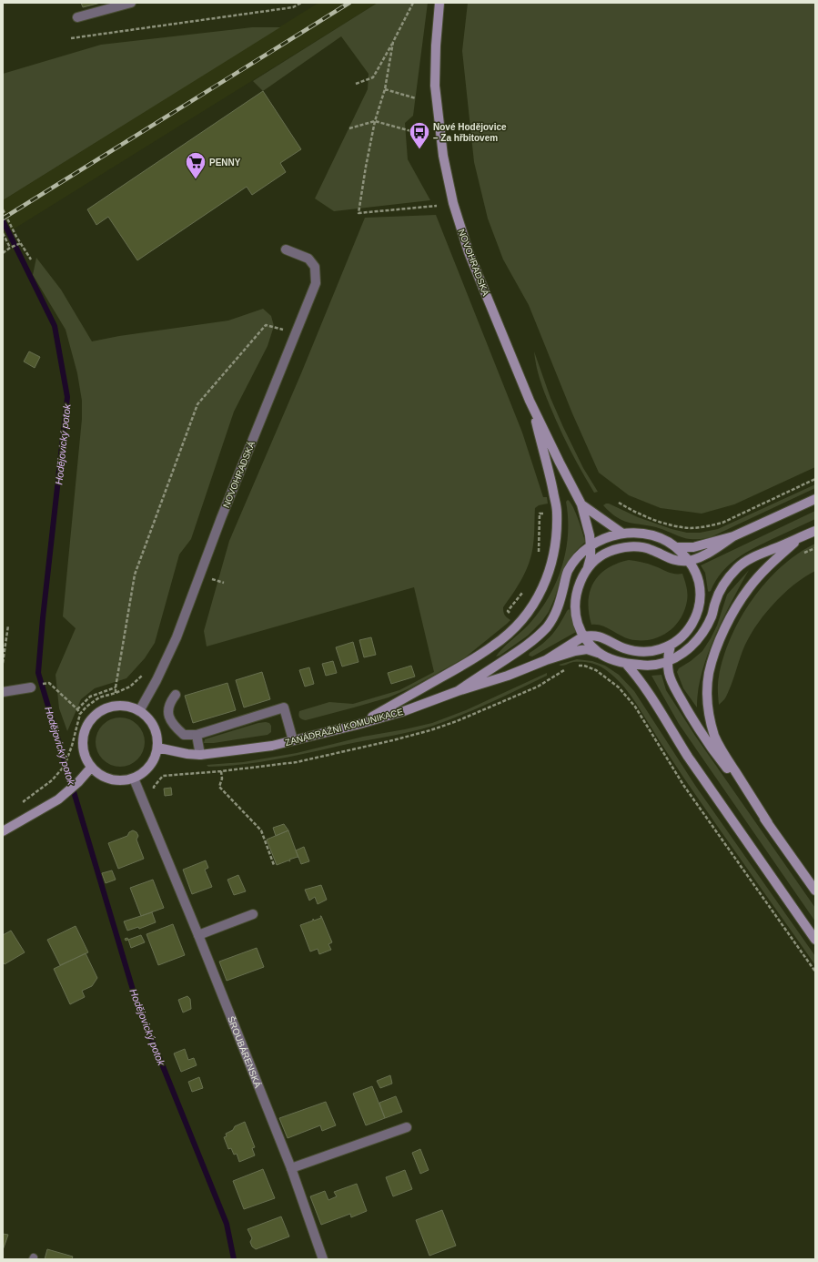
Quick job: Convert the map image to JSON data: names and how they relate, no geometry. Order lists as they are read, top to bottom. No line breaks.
{"streets":{"main road":["NOVOHRADSKÁ","ZANÁDRAŽNÍ KOMUNIKACE"],"street":["ŠROUBÁRENSKÁ"]},"crossings":[["NOVOHRADSKÁ","ZANÁDRAŽNÍ KOMUNIKACE"],["NOVOHRADSKÁ","ŠROUBÁRENSKÁ"],["ZANÁDRAŽNÍ KOMUNIKACE","ŠROUBÁRENSKÁ"]],"water":["Hodějovický potok"],"places":{"bus stop":["Nové Hodějovice – Za hřbitovem"],"supermarket":["PENNY"]}}
